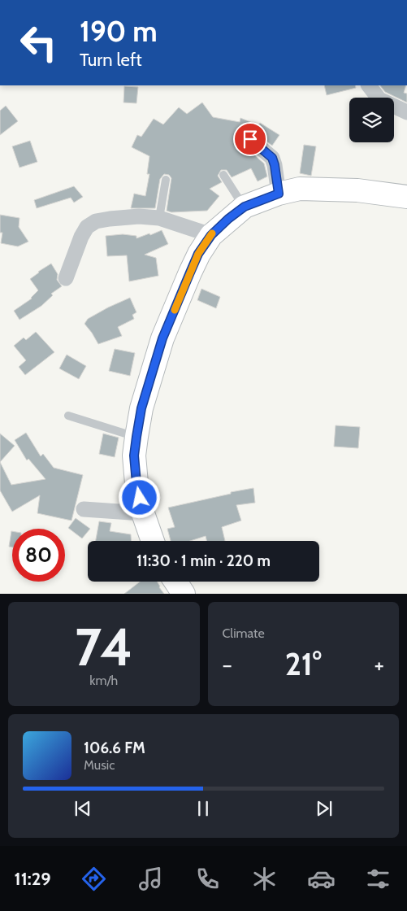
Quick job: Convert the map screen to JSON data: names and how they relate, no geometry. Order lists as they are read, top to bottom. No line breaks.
{"page":{"turn":["190 m","Turn left"],"limit":"80","trip":"11:30 · 1 min · 220 m","tile":[["74","km/h"],"Climate"],"heat":["−","21°","+"],"song":["106.6 FM","Music"],"tabs":"11:29"}}
